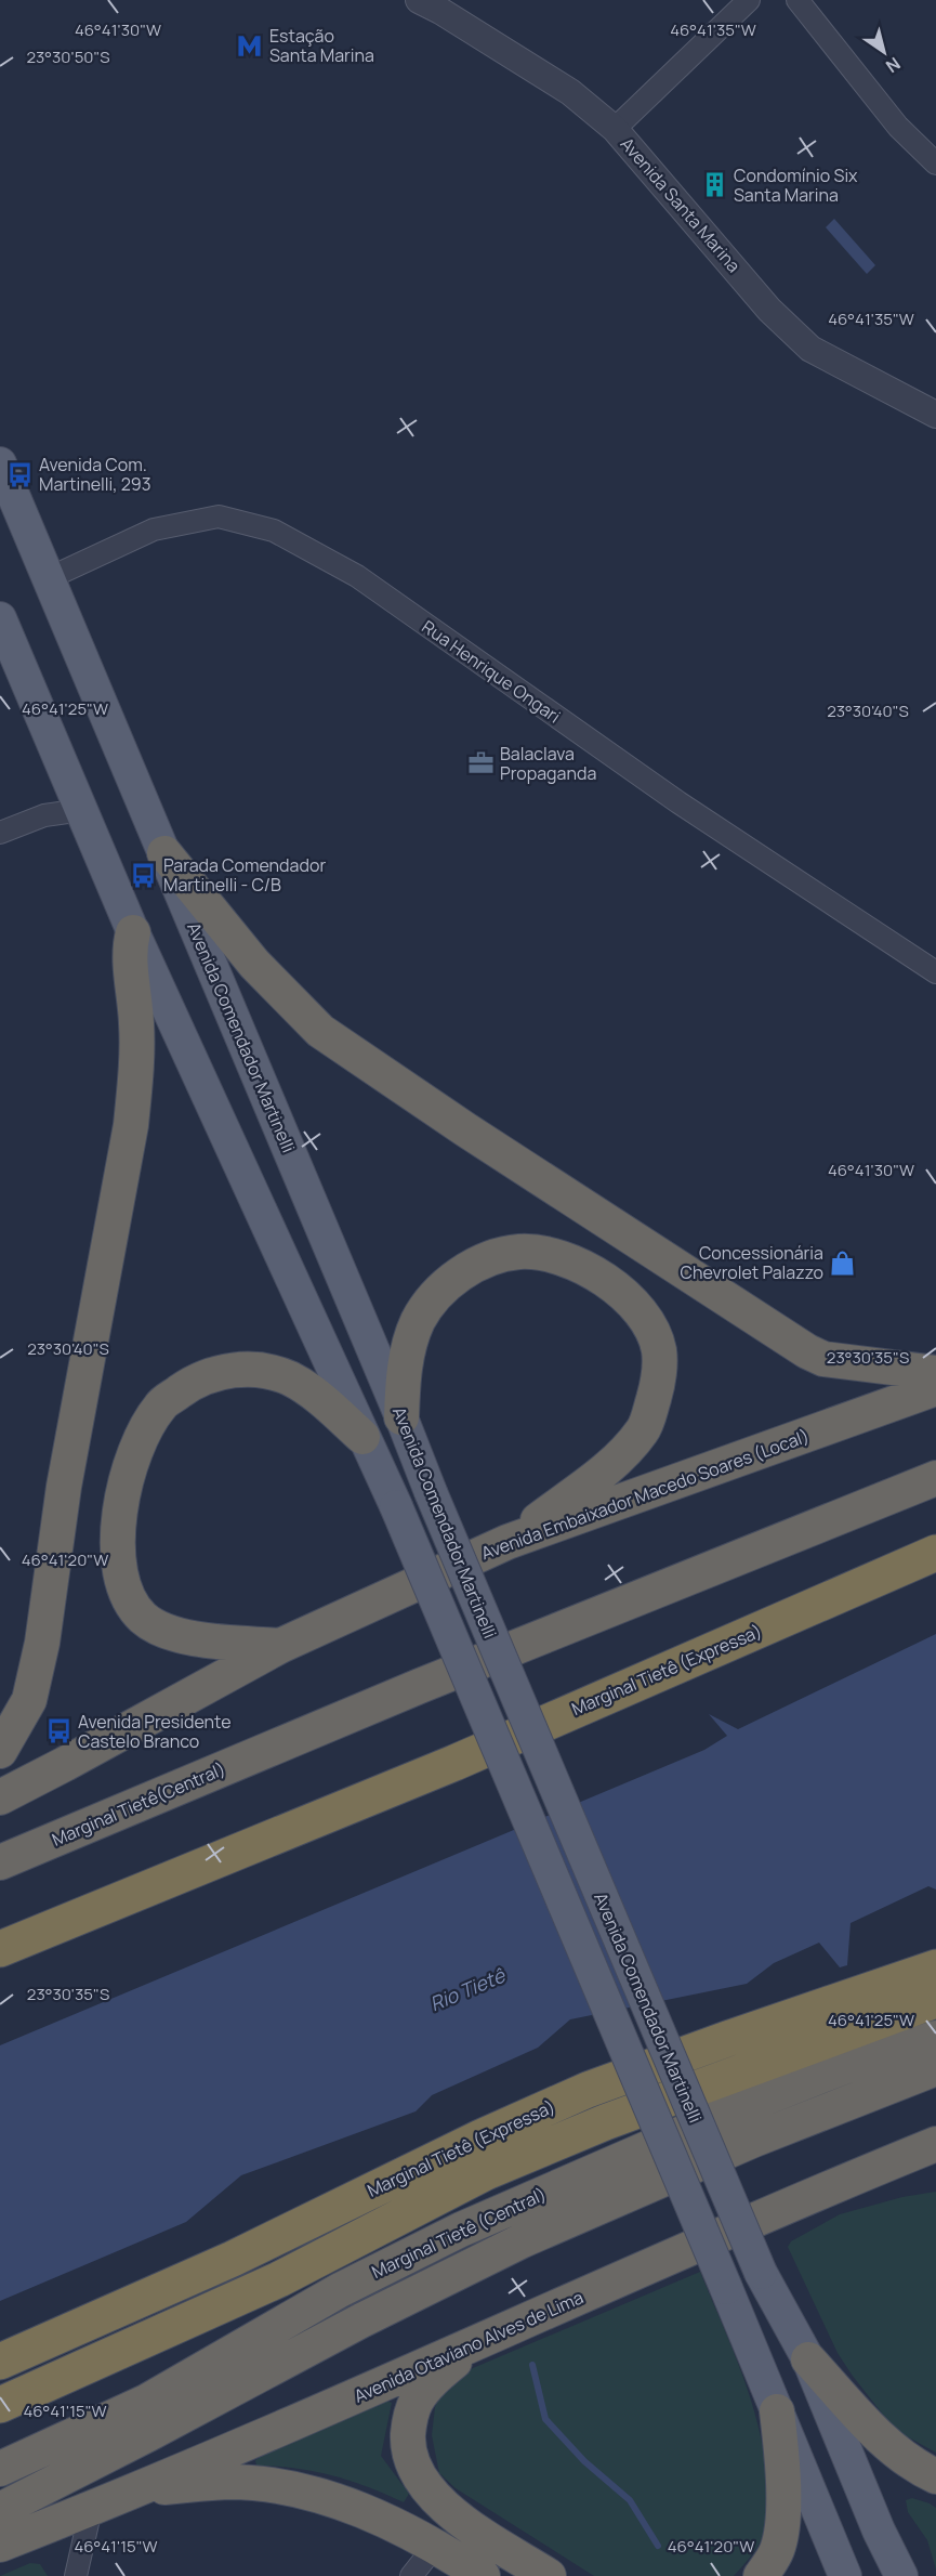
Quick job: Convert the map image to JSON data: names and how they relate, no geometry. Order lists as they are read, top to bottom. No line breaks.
{"streets":{"highway":["Avenida Embaixador Macedo Soares (Local)","Marginal Tietê (Expressa)","Marginal Tietê(Central)","Marginal Tietê (Central)","Avenida Otaviano Alves de Lima"],"main road":["Avenida Comendador Martinelli"],"street":["Avenida Santa Marina","Rua Henrique Ongari"]},"crossings":[["Rua Henrique Ongari","Avenida Comendador Martinelli"]],"water":["Rio Tietê"],"places":{"metro station":["Estação Santa Marina"],"building":["Condomínio Six Santa Marina"],"bus stop":["Avenida Com. Martinelli, 293","Parada Comendador Martinelli - C/B","Avenida Presidente Castelo Branco"],"office":["Balaclava Propaganda"],"shop":["Concessionária Chevrolet Palazzo"]},"north":"bottom right","coordinates":["46°41'30\"W","46°41'35\"W","23°30'50\"S","46°41'25\"W","23°30'40\"S","23°30'35\"S","46°41'20\"W","46°41'15\"W"]}
